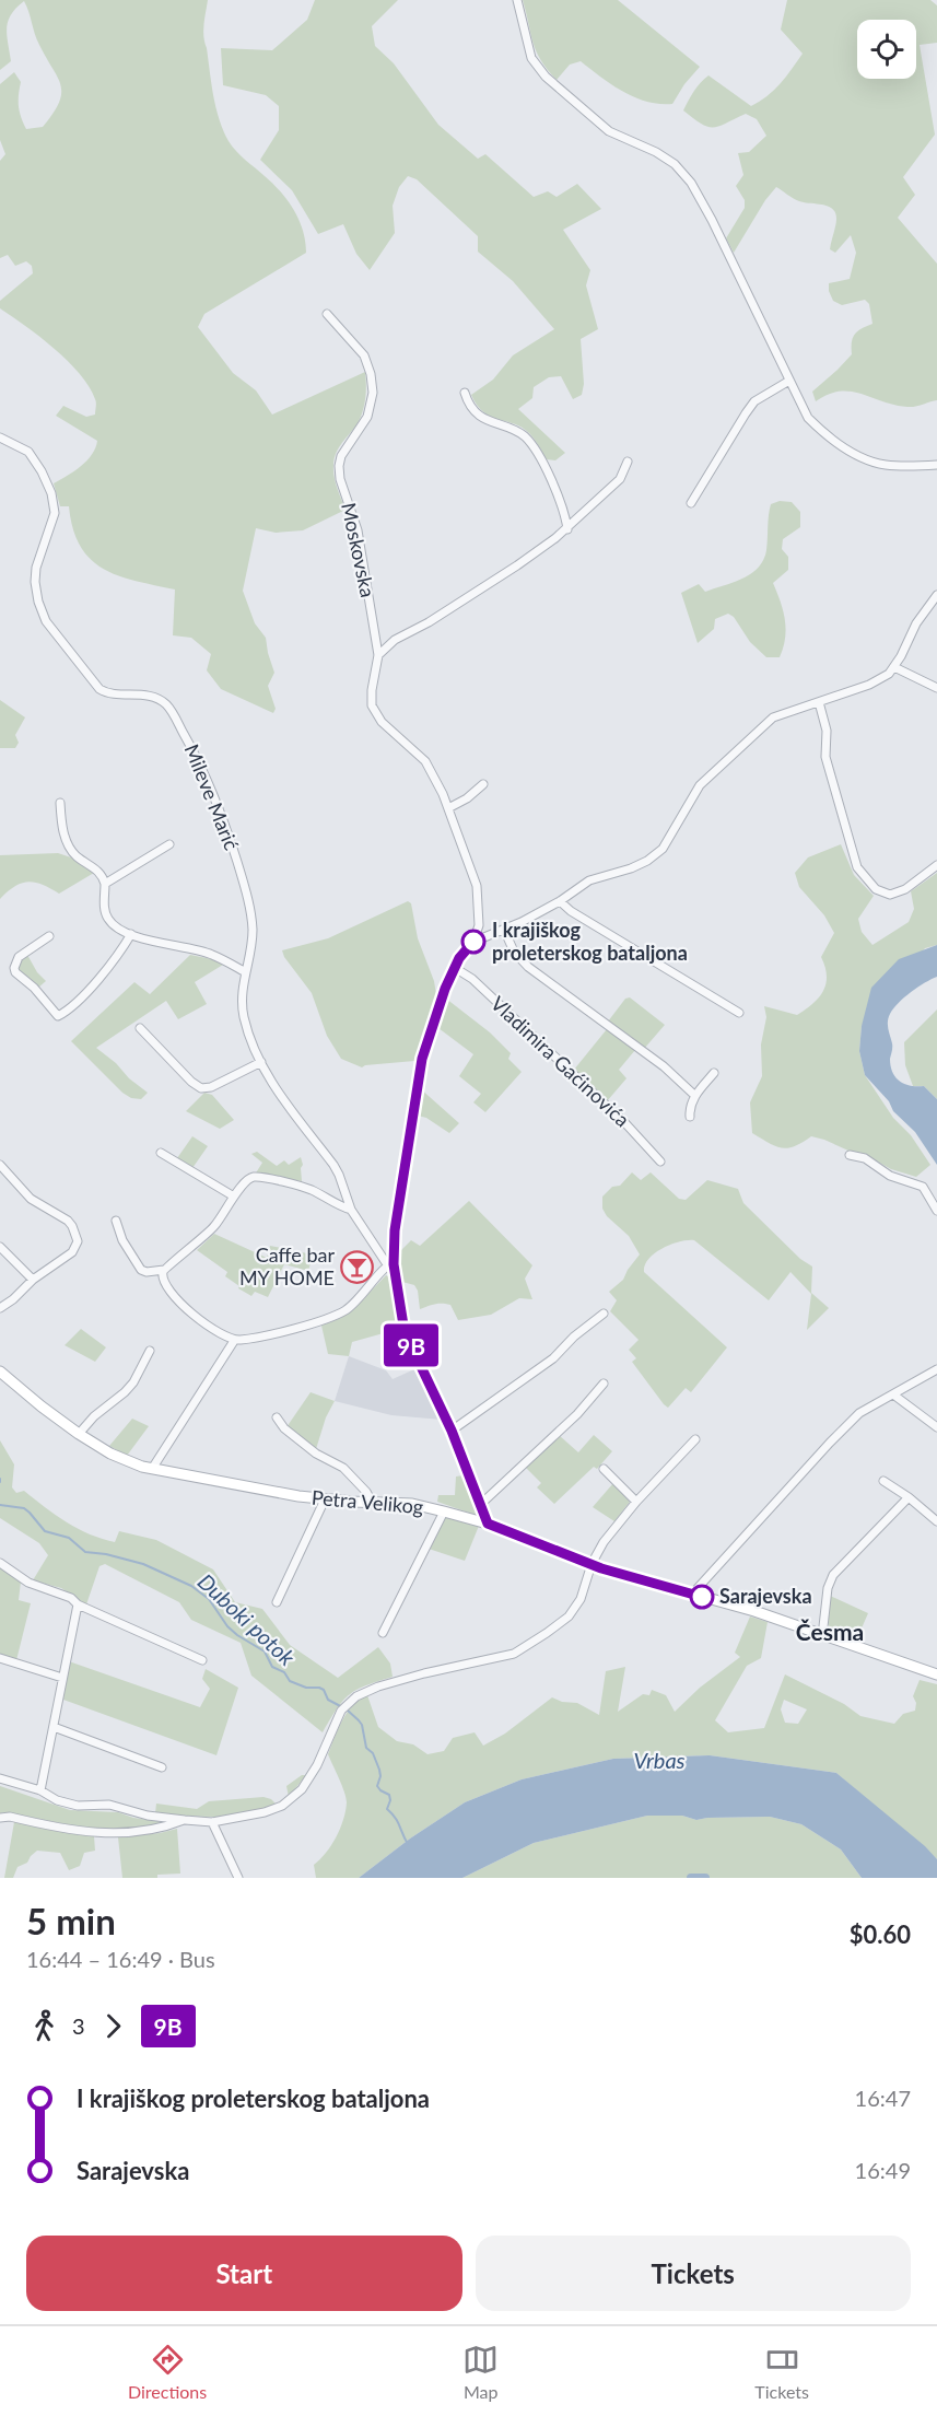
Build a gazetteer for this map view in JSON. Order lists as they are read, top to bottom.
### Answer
{
  "streets": {
    "street": [
      "Moskovska",
      "Mileve Marić",
      "Vladimira Gaćinovića",
      "Petra Velikog"
    ]
  },
  "districts": ["Česma"],
  "water": ["Duboki potok", "Vrbas"],
  "places": {
    "other": ["I krajiškog proleterskog bataljona", "Sarajevska"],
    "bar": ["Caffe bar MY HOME"]
  },
  "lines": ["bus line 9B"],
  "page": {
    "on_map": "9B",
    "heading": ["5 min", "16:44 – 16:49 · Bus", "$0.60"],
    "legs": ["3", "9B"],
    "list": [
      {
        "name": "I krajiškog proleterskog bataljona",
        "value": "16:47"
      },
      {
        "name": "Sarajevska",
        "value": "16:49"
      }
    ],
    "buttons": ["Start", "Tickets"],
    "tabs": ["Directions", "Map", "Tickets"]
  }
}
